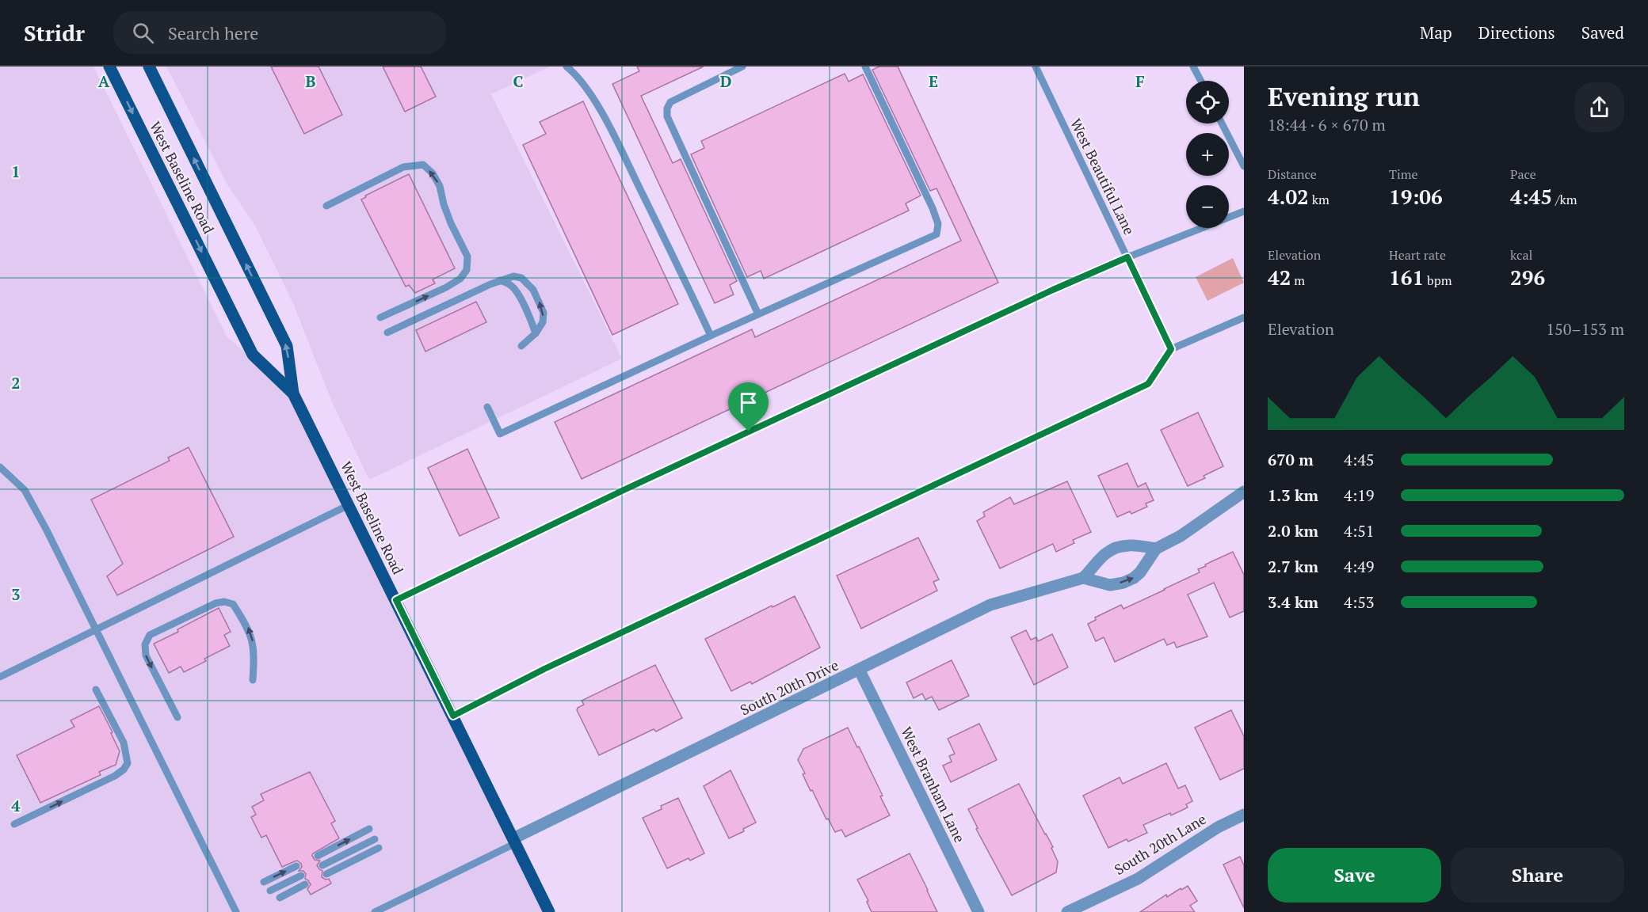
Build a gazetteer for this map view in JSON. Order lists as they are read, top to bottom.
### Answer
{
  "streets": {
    "main road": ["West Baseline Road"],
    "street": ["South 20th Drive", "West Branham Lane", "South 20th Lane"],
    "lane": ["West Beautiful Lane"]
  },
  "crossings": [
    ["West Baseline Road", "South 20th Drive"],
    ["South 20th Drive", "West Branham Lane"]
  ],
  "page": {
    "header": "Stridr",
    "search": "Search here",
    "nav": ["Map", "Directions", "Saved"],
    "heading": ["Evening run", "18:44 · 6 × 670 m"],
    "map_buttons": ["+", "−"],
    "stats": [
      ["Distance", "4.02 km"],
      ["Time", "19:06"],
      ["Pace", "4:45 /km"],
      ["Elevation", "42 m"],
      ["Heart rate", "161 bpm"],
      ["kcal", "296"]
    ],
    "chart": ["Elevation", "150–153 m"],
    "list": [
      {
        "name": "670 m",
        "note": "4:45"
      },
      {
        "name": "1.3 km",
        "note": "4:19"
      },
      {
        "name": "2.0 km",
        "note": "4:51"
      },
      {
        "name": "2.7 km",
        "note": "4:49"
      },
      {
        "name": "3.4 km",
        "note": "4:53"
      }
    ],
    "buttons": ["Save", "Share"]
  },
  "grid": {
    "columns": [
      "A",
      "B",
      "C",
      "D",
      "E",
      "F"
    ],
    "rows": [
      "1",
      "2",
      "3",
      "4"
    ]
  }
}
